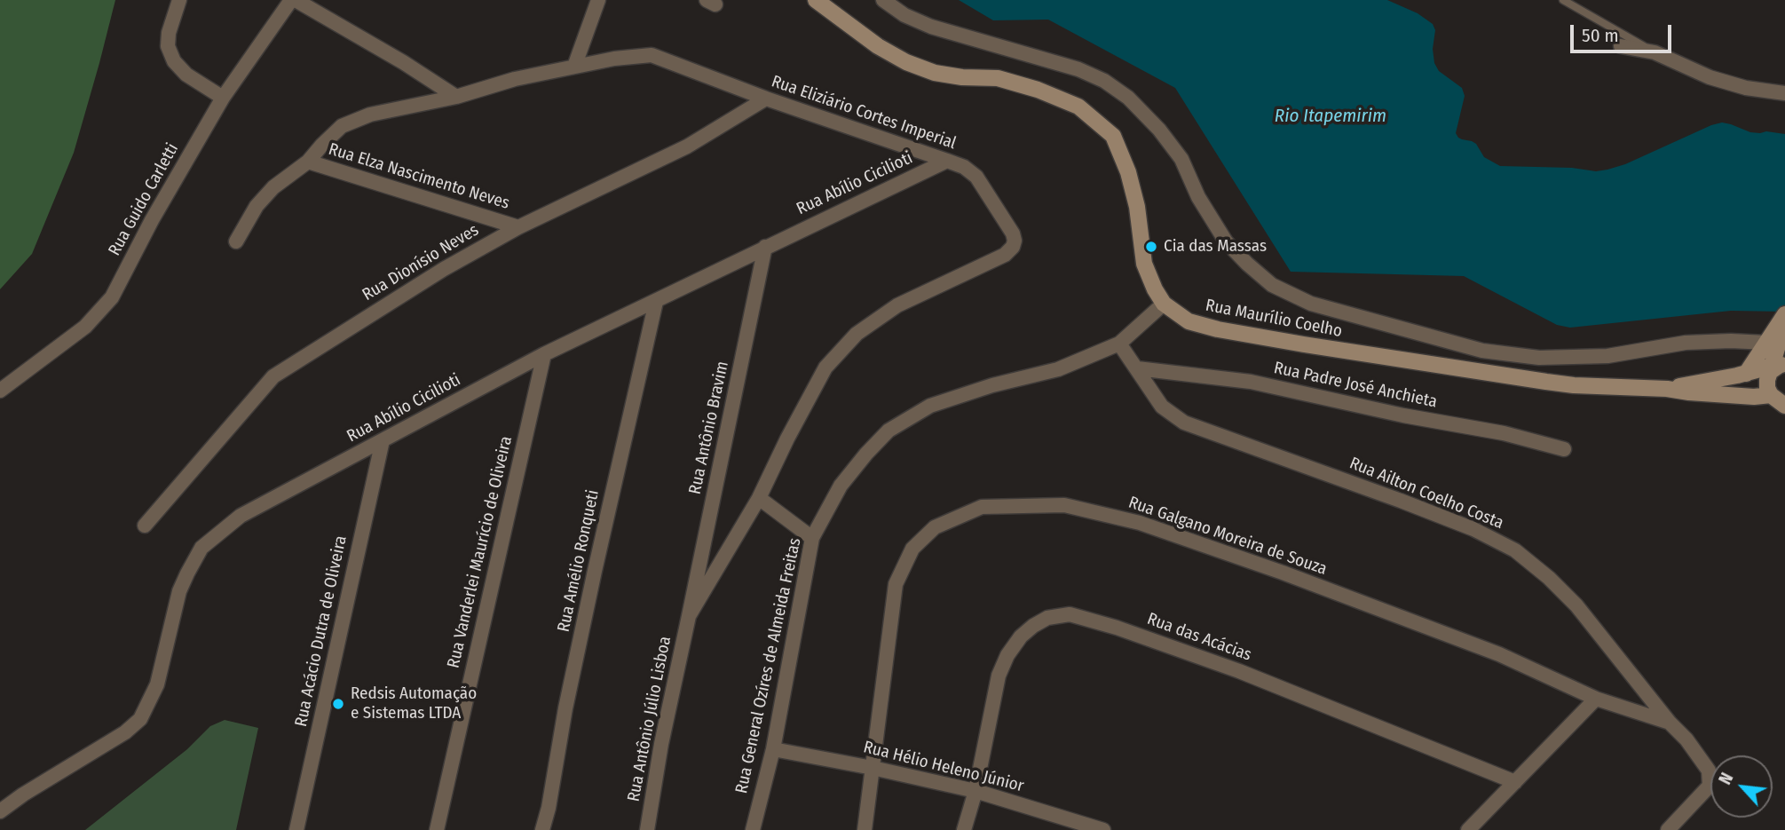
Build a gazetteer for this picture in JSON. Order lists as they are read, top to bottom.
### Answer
{
  "streets": {
    "main road": ["Rua Maurílio Coelho"],
    "street": [
      "Rua Eliziário Cortes Imperial",
      "Rua Elza Nascimento Neves",
      "Rua Abílio Cicilioti",
      "Rua Guido Carletti",
      "Rua Dionísio Neves",
      "Rua Padre José Anchieta",
      "Rua Antônio Bravim",
      "Rua Ailton Coelho Costa",
      "Rua Galgano Moreira de Souza",
      "Rua Vanderlei Maurício de Oliveira",
      "Rua Amélio Ronqueti",
      "Rua Acácio Dutra de Oliveira",
      "Rua das Acácias",
      "Rua General Ozíres de Almeida Freitas",
      "Rua Antônio Júlio Lisboa",
      "Rua Hélio Heleno Júnior"
    ]
  },
  "crossings": [
    ["Rua Eliziário Cortes Imperial", "Rua Elza Nascimento Neves"],
    ["Rua Eliziário Cortes Imperial", "Rua Abílio Cicilioti"],
    ["Rua Eliziário Cortes Imperial", "Rua Dionísio Neves"],
    ["Rua Eliziário Cortes Imperial", "Rua Antônio Bravim"],
    ["Rua Eliziário Cortes Imperial", "Rua Antônio Júlio Lisboa"],
    ["Rua Elza Nascimento Neves", "Rua Dionísio Neves"],
    ["Rua Abílio Cicilioti", "Rua Antônio Bravim"],
    ["Rua Abílio Cicilioti", "Rua Vanderlei Maurício de Oliveira"],
    ["Rua Abílio Cicilioti", "Rua Amélio Ronqueti"],
    ["Rua Abílio Cicilioti", "Rua Acácio Dutra de Oliveira"],
    ["Rua Maurílio Coelho", "Rua General Ozíres de Almeida Freitas"],
    ["Rua Padre José Anchieta", "Rua Ailton Coelho Costa"],
    ["Rua Antônio Bravim", "Rua Antônio Júlio Lisboa"],
    ["Rua Ailton Coelho Costa", "Rua Galgano Moreira de Souza"],
    ["Rua Ailton Coelho Costa", "Rua General Ozíres de Almeida Freitas"],
    ["Rua Galgano Moreira de Souza", "Rua Hélio Heleno Júnior"],
    ["Rua das Acácias", "Rua Hélio Heleno Júnior"],
    ["Rua General Ozíres de Almeida Freitas", "Rua Hélio Heleno Júnior"]
  ],
  "water": ["Rio Itapemirim"],
  "places": ["Cia das Massas", "Redsis Automação e Sistemas LTDA"],
  "scale_bar": "50 m",
  "north": "top left"
}
